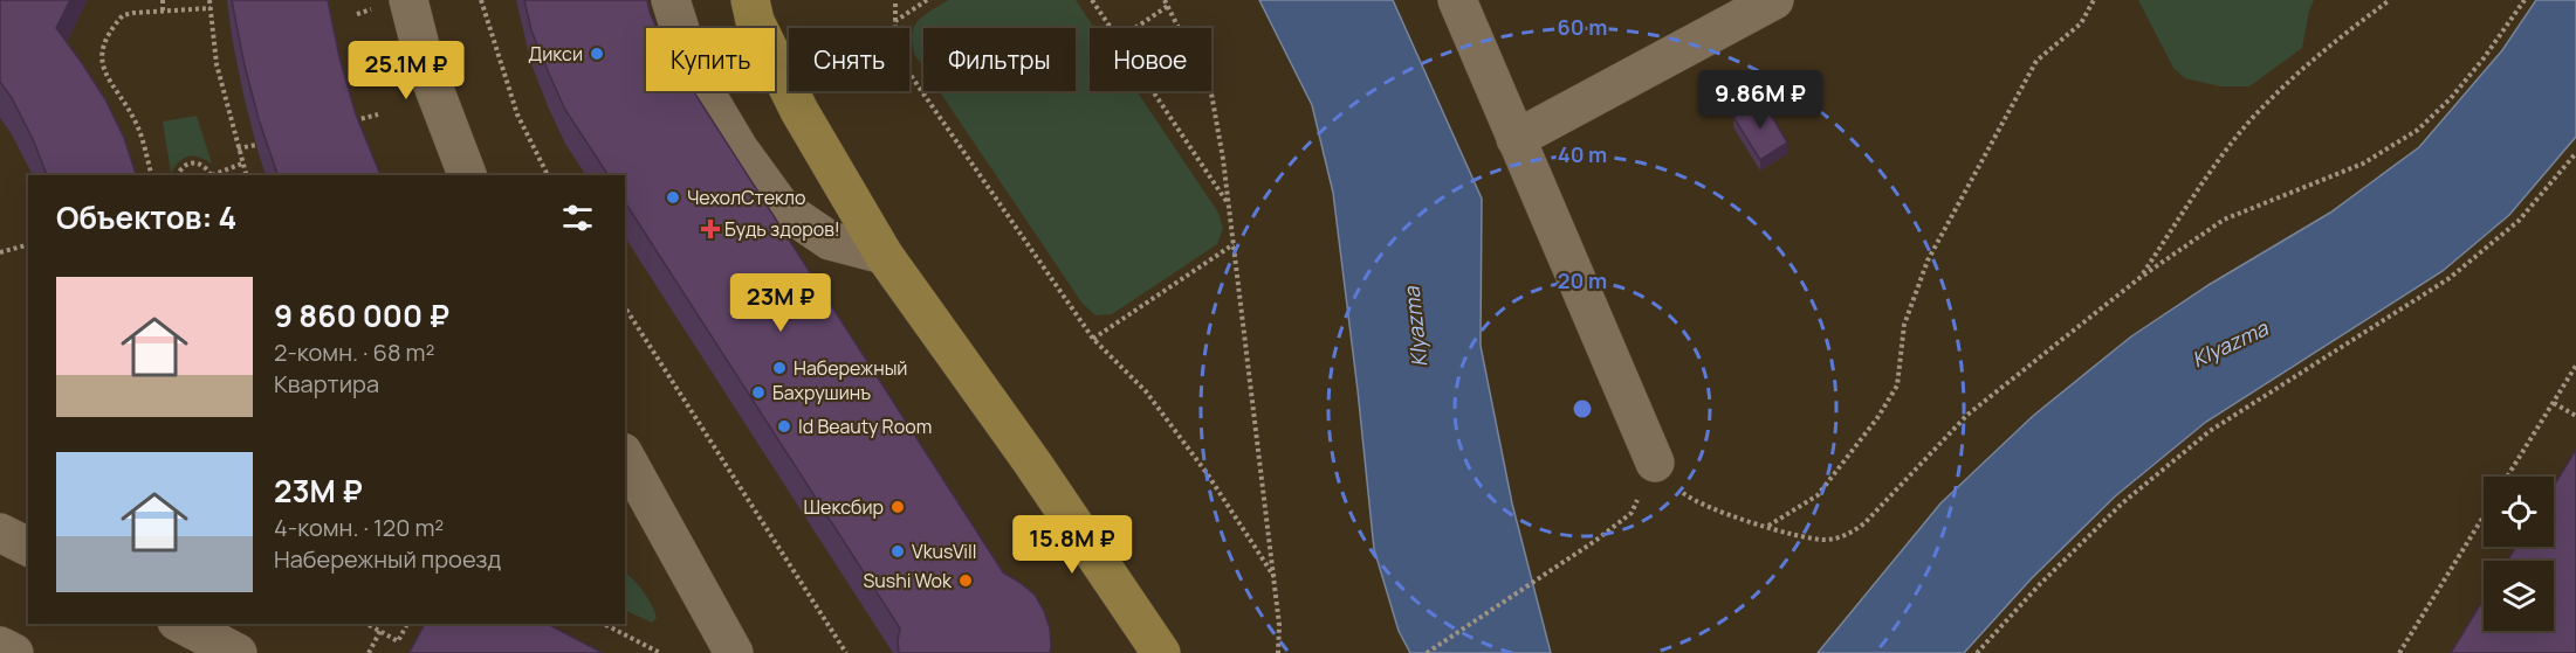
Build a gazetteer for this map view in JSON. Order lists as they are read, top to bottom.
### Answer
{
  "water": ["Klyazma"],
  "places": {
    "other": [
      "Дикси",
      "ЧехолСтекло",
      "Набережный",
      "Бахрушинъ",
      "Id Beauty Room",
      "Шексбир",
      "VkusVill",
      "Sushi Wok"
    ],
    "health": ["Будь здоров!"]
  },
  "page": {
    "chip": [
      "Купить",
      "Снять",
      "Фильтры",
      "Новое"
    ],
    "price": [
      "25.1M ₽",
      "9.86M ₽",
      "23M ₽",
      "15.8M ₽"
    ],
    "heading": "Объектов: 4",
    "list": [
      {
        "name": "9 860 000 ₽",
        "note": "2-комн. · 68 m² · Квартира"
      },
      {
        "name": "23M ₽",
        "note": "4-комн. · 120 m² · Набережный проезд"
      }
    ]
  },
  "rings": ["60 m", "40 m", "20 m"]
}
